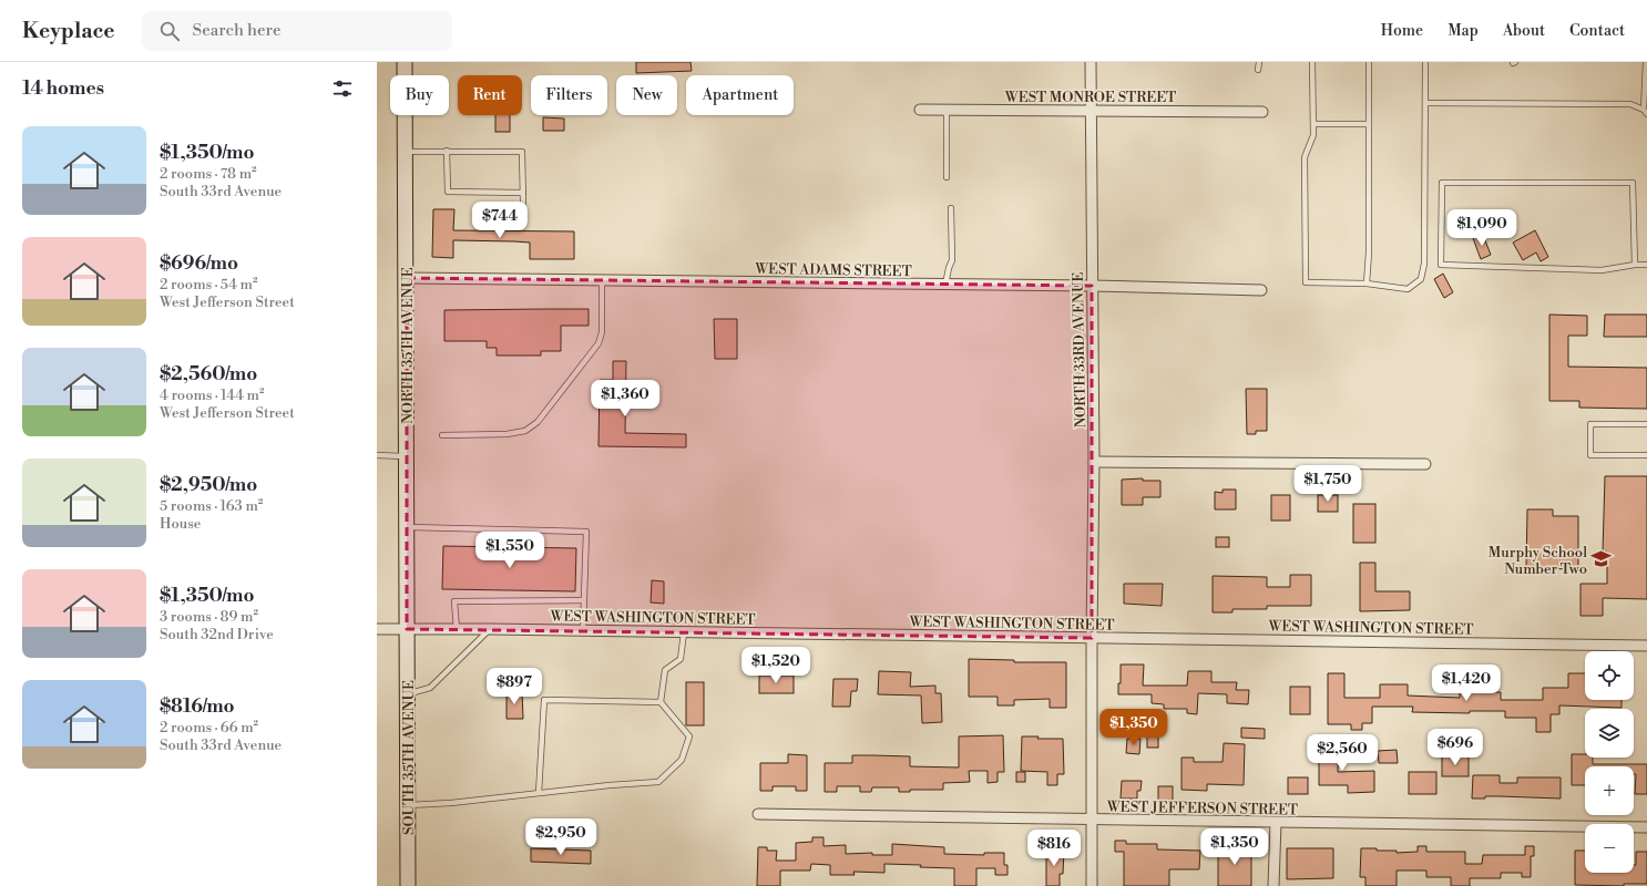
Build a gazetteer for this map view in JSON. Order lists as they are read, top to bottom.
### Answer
{
  "streets": {
    "main road": ["NORTH 35TH AVENUE", "SOUTH 35TH AVENUE"],
    "street": [
      "WEST MONROE STREET",
      "WEST ADAMS STREET",
      "NORTH 33RD AVENUE",
      "WEST WASHINGTON STREET",
      "WEST JEFFERSON STREET"
    ]
  },
  "crossings": [
    ["WEST MONROE STREET", "NORTH 33RD AVENUE"],
    ["WEST ADAMS STREET", "NORTH 35TH AVENUE"],
    ["WEST ADAMS STREET", "NORTH 33RD AVENUE"],
    ["NORTH 35TH AVENUE", "WEST WASHINGTON STREET"],
    ["NORTH 35TH AVENUE", "SOUTH 35TH AVENUE"],
    ["NORTH 33RD AVENUE", "WEST WASHINGTON STREET"],
    ["NORTH 33RD AVENUE", "WEST JEFFERSON STREET"],
    ["WEST WASHINGTON STREET", "SOUTH 35TH AVENUE"]
  ],
  "places": {
    "school or university": ["Murphy School Number Two"]
  },
  "page": {
    "header": "Keyplace",
    "search": "Search here",
    "nav": [
      "Home",
      "Map",
      "About",
      "Contact"
    ],
    "heading": "14 homes",
    "chip": [
      "Buy",
      "Rent",
      "Filters",
      "New",
      "Apartment"
    ],
    "list": [
      {
        "name": "$1,350/mo",
        "note": "2 rooms · 78 m² · South 33rd Avenue"
      },
      {
        "name": "$696/mo",
        "note": "2 rooms · 54 m² · West Jefferson Street"
      },
      {
        "name": "$2,560/mo",
        "note": "4 rooms · 144 m² · West Jefferson Street"
      },
      {
        "name": "$2,950/mo",
        "note": "5 rooms · 163 m² · House"
      },
      {
        "name": "$1,350/mo",
        "note": "3 rooms · 89 m² · South 32nd Drive"
      },
      {
        "name": "$816/mo",
        "note": "2 rooms · 66 m² · South 33rd Avenue"
      }
    ],
    "price": [
      "$744",
      "$1,090",
      "$1,360",
      "$1,750",
      "$1,550",
      "$1,520",
      "$1,420",
      "$897",
      "$1,350",
      "$696",
      "$2,560",
      "$2,950",
      "$1,350",
      "$816"
    ],
    "map_buttons": ["+", "−"]
  }
}
